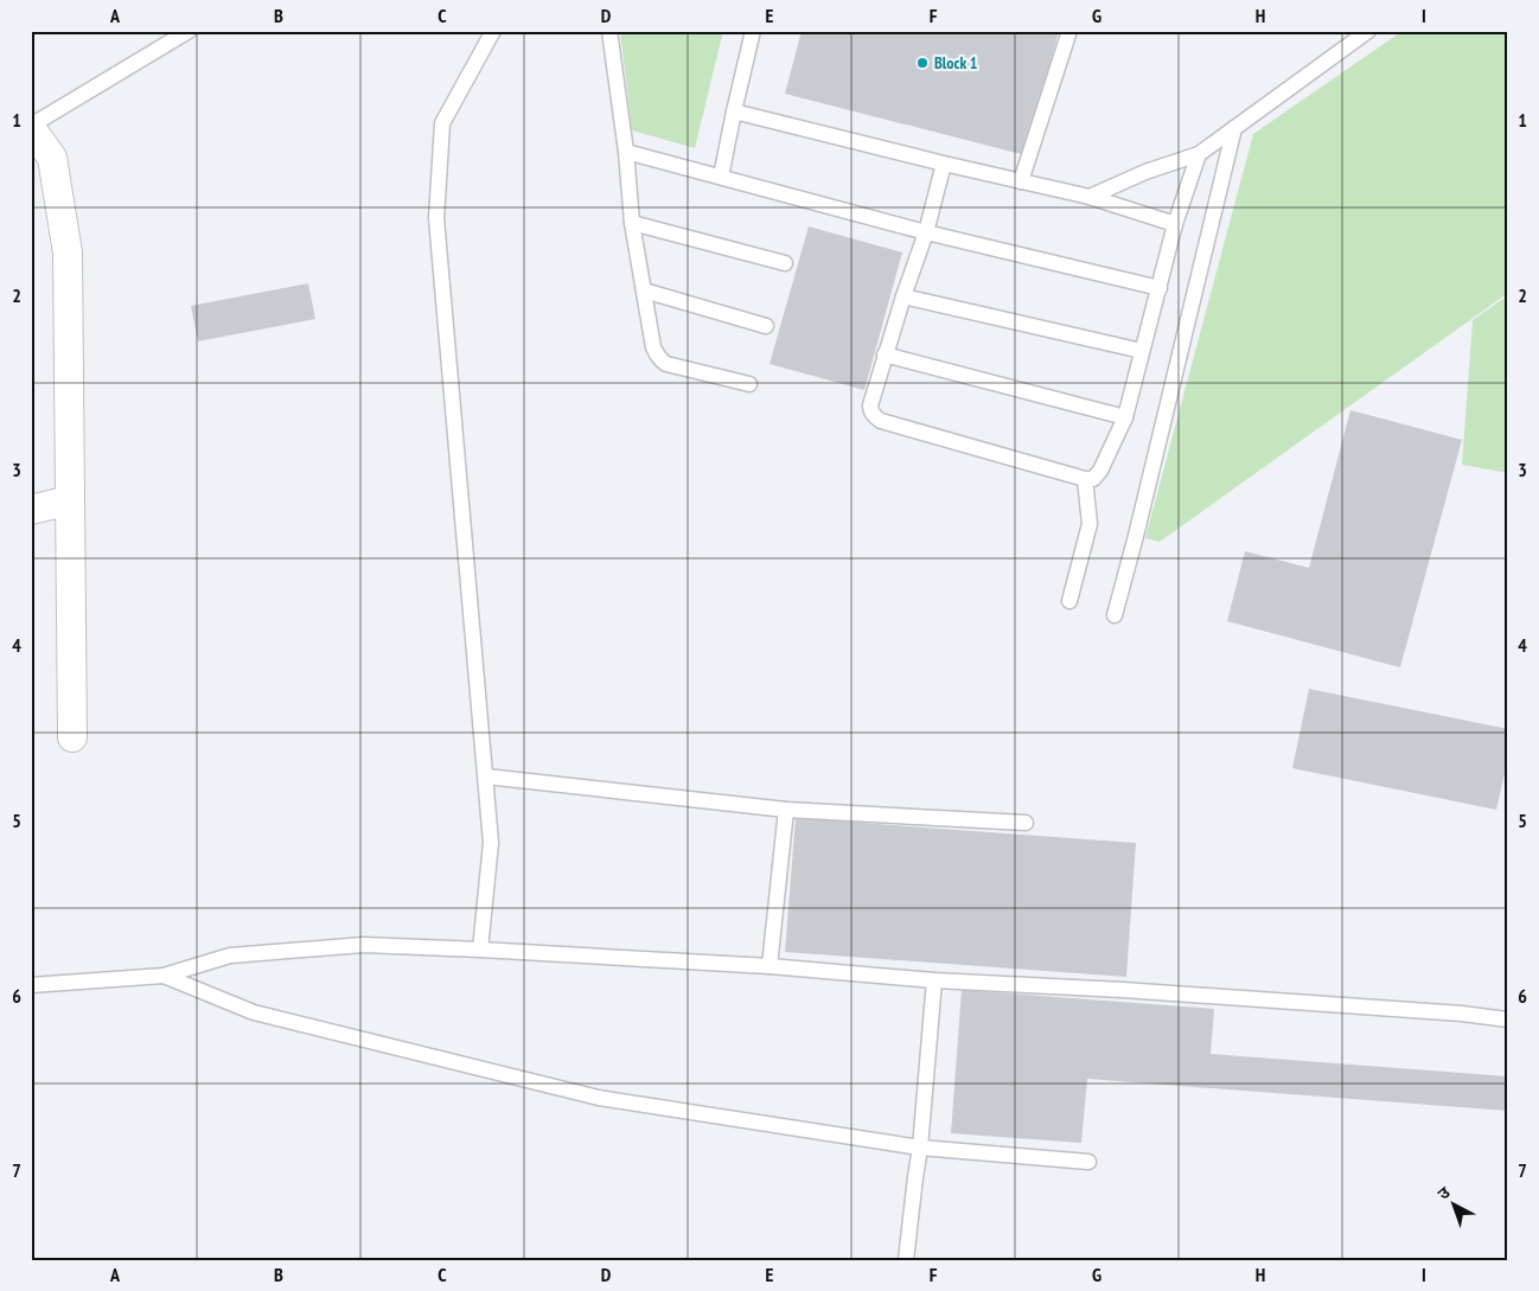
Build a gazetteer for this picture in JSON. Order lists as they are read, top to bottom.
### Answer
{
  "places": ["Block 1"],
  "north": "top left",
  "grid": {
    "columns": [
      "A",
      "B",
      "C",
      "D",
      "E",
      "F",
      "G",
      "H",
      "I"
    ],
    "rows": [
      "1",
      "2",
      "3",
      "4",
      "5",
      "6",
      "7"
    ]
  }
}
